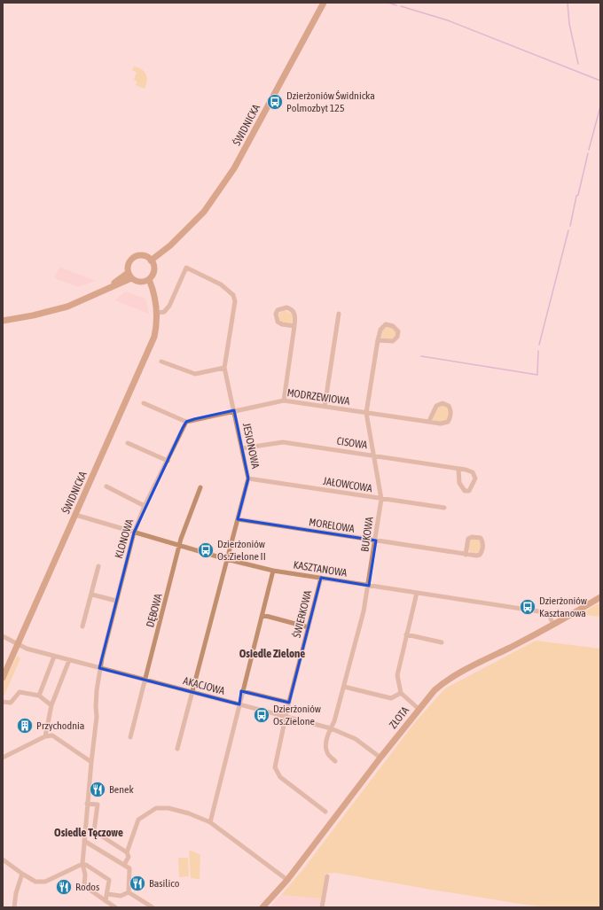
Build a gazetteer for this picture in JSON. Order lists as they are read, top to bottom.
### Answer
{
  "streets": {
    "street": [
      "ŚWIDNICKA",
      "MODRZEWIOWA",
      "CISOWA",
      "JESIONOWA",
      "JAŁOWCOWA",
      "MORELOWA",
      "BUKOWA",
      "KLONOWA",
      "KASZTANOWA",
      "DĘBOWA",
      "ŚWIERKOWA",
      "AKACJOWA",
      "ZŁOTA"
    ]
  },
  "crossings": [
    ["ŚWIDNICKA", "JESIONOWA"],
    ["ŚWIDNICKA", "KASZTANOWA"],
    ["ŚWIDNICKA", "AKACJOWA"],
    ["MODRZEWIOWA", "JESIONOWA"],
    ["MODRZEWIOWA", "BUKOWA"],
    ["MODRZEWIOWA", "KLONOWA"],
    ["CISOWA", "JESIONOWA"],
    ["CISOWA", "BUKOWA"],
    ["JESIONOWA", "JAŁOWCOWA"],
    ["JESIONOWA", "MORELOWA"],
    ["JESIONOWA", "KASZTANOWA"],
    ["JESIONOWA", "AKACJOWA"],
    ["JAŁOWCOWA", "BUKOWA"],
    ["MORELOWA", "BUKOWA"],
    ["BUKOWA", "KASZTANOWA"],
    ["BUKOWA", "AKACJOWA"],
    ["KLONOWA", "KASZTANOWA"],
    ["KLONOWA", "AKACJOWA"],
    ["KASZTANOWA", "DĘBOWA"],
    ["KASZTANOWA", "ŚWIERKOWA"],
    ["KASZTANOWA", "ZŁOTA"],
    ["DĘBOWA", "AKACJOWA"],
    ["ŚWIERKOWA", "AKACJOWA"],
    ["AKACJOWA", "ZŁOTA"]
  ],
  "districts": ["Osiedle Zielone", "Osiedle Tęczowe"],
  "places": {
    "bus stop": [
      "Dzierżoniów Świdnicka Polmozbyt 125",
      "Dzierżoniów Os.Zielone II",
      "Dzierżoniów Kasztanowa",
      "Dzierżoniów Os.Zielone"
    ],
    "building": ["Przychodnia"],
    "restaurant": ["Benek", "Basilico", "Rodos"]
  }
}
